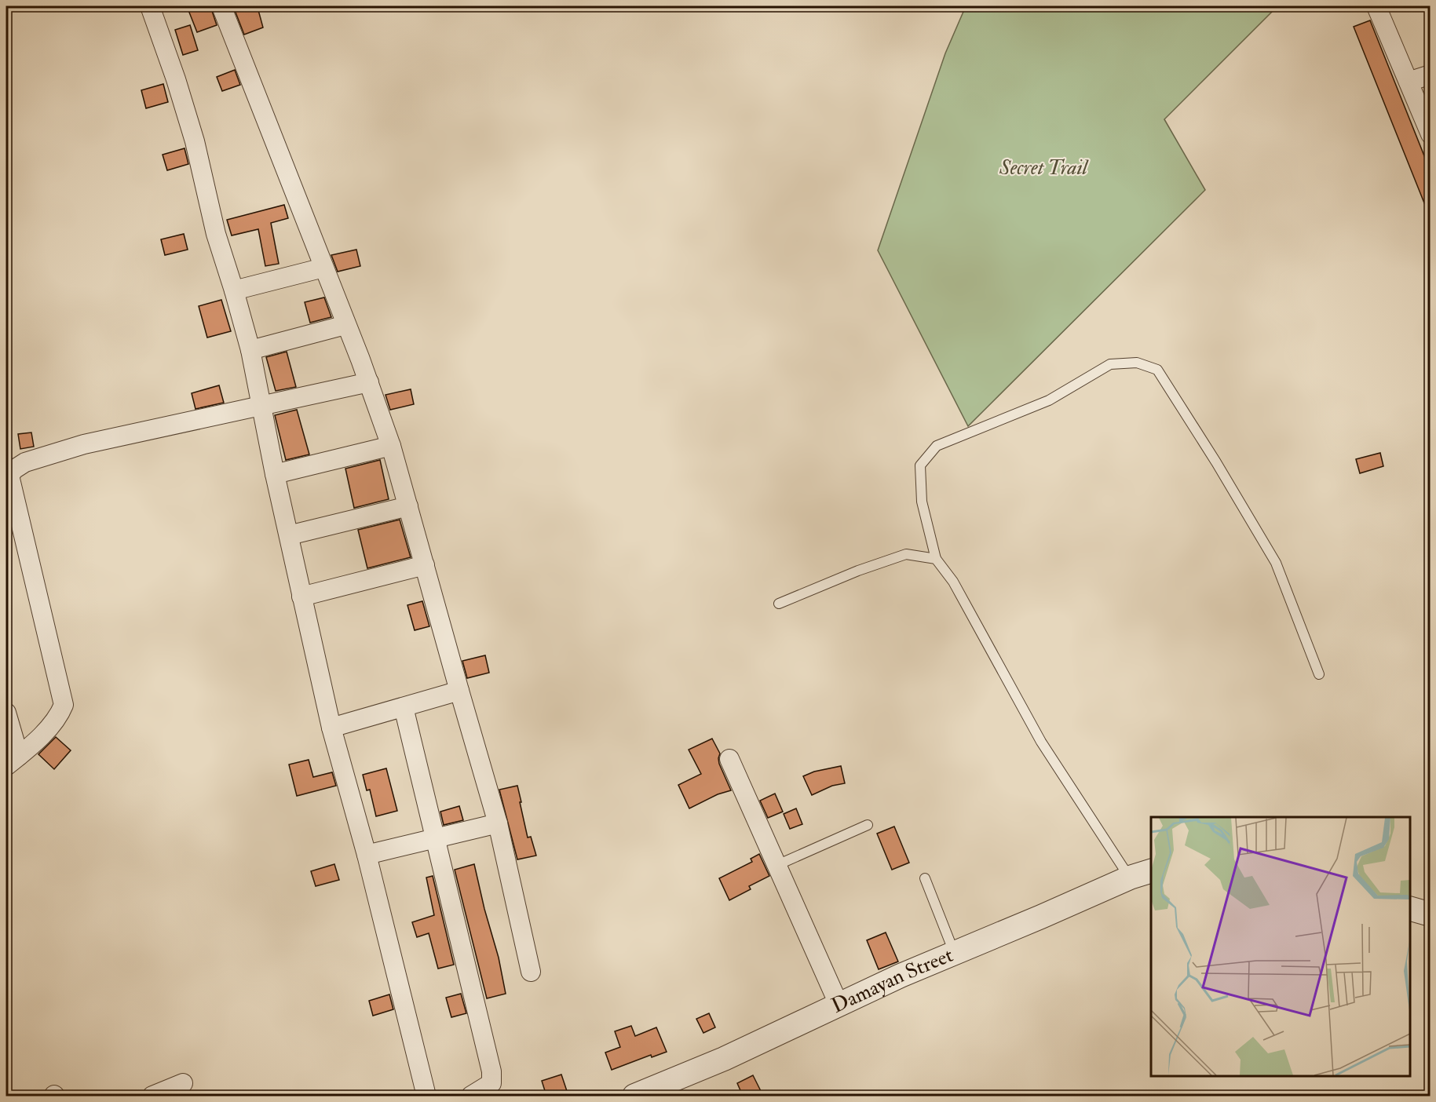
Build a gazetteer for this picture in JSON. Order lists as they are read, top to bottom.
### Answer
{
  "streets": {
    "street": ["Damayan Street"]
  },
  "parks": ["Secret Trail"]
}
